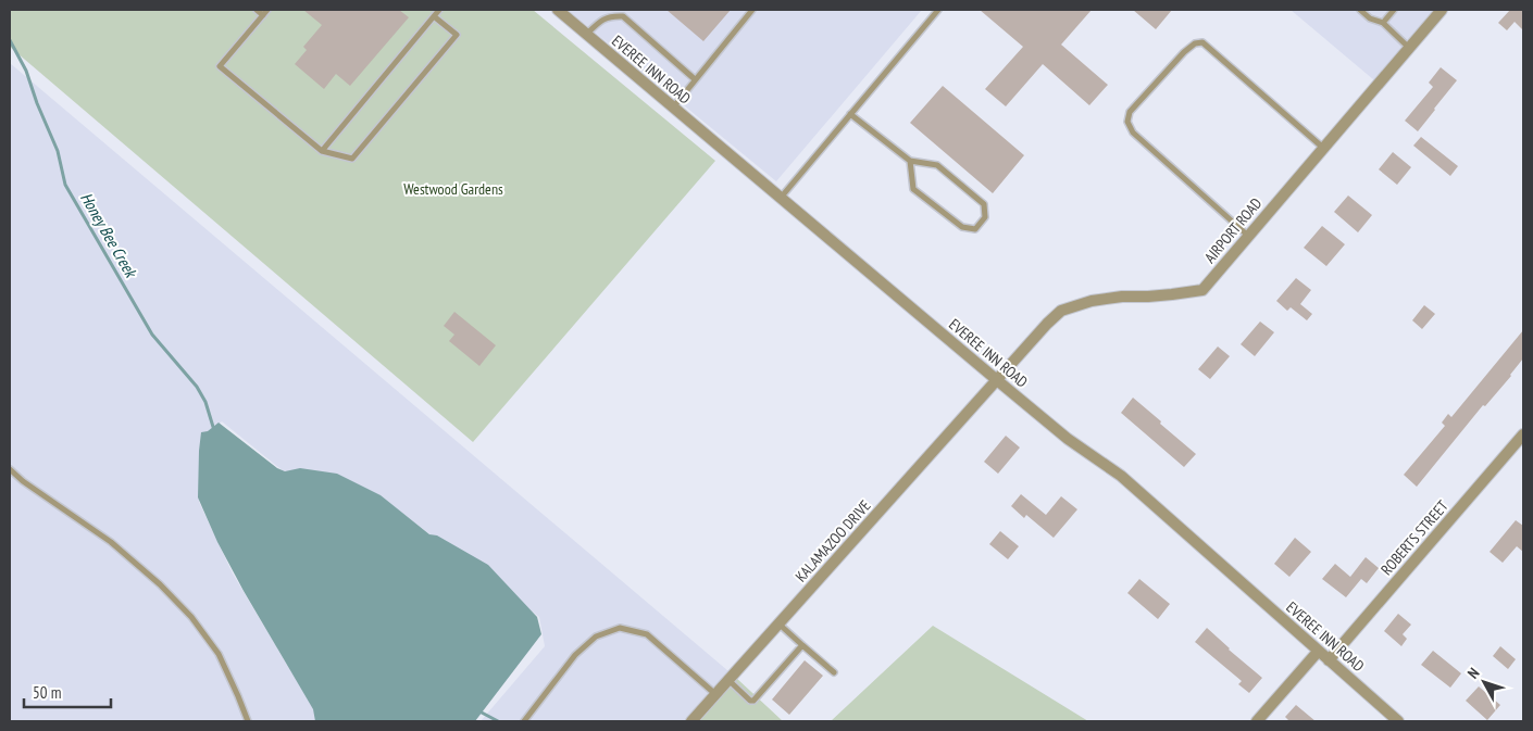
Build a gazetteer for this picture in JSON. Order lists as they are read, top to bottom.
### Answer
{
  "streets": {
    "street": [
      "EVEREE INN ROAD",
      "AIRPORT ROAD",
      "ROBERTS STREET",
      "KALAMAZOO DRIVE"
    ]
  },
  "crossings": [
    ["EVEREE INN ROAD", "AIRPORT ROAD"],
    ["EVEREE INN ROAD", "ROBERTS STREET"],
    ["EVEREE INN ROAD", "KALAMAZOO DRIVE"],
    ["AIRPORT ROAD", "KALAMAZOO DRIVE"]
  ],
  "water": ["Honey Bee Creek"],
  "parks": ["Westwood Gardens"],
  "scale_bar": "50 m",
  "north": "top left"
}
